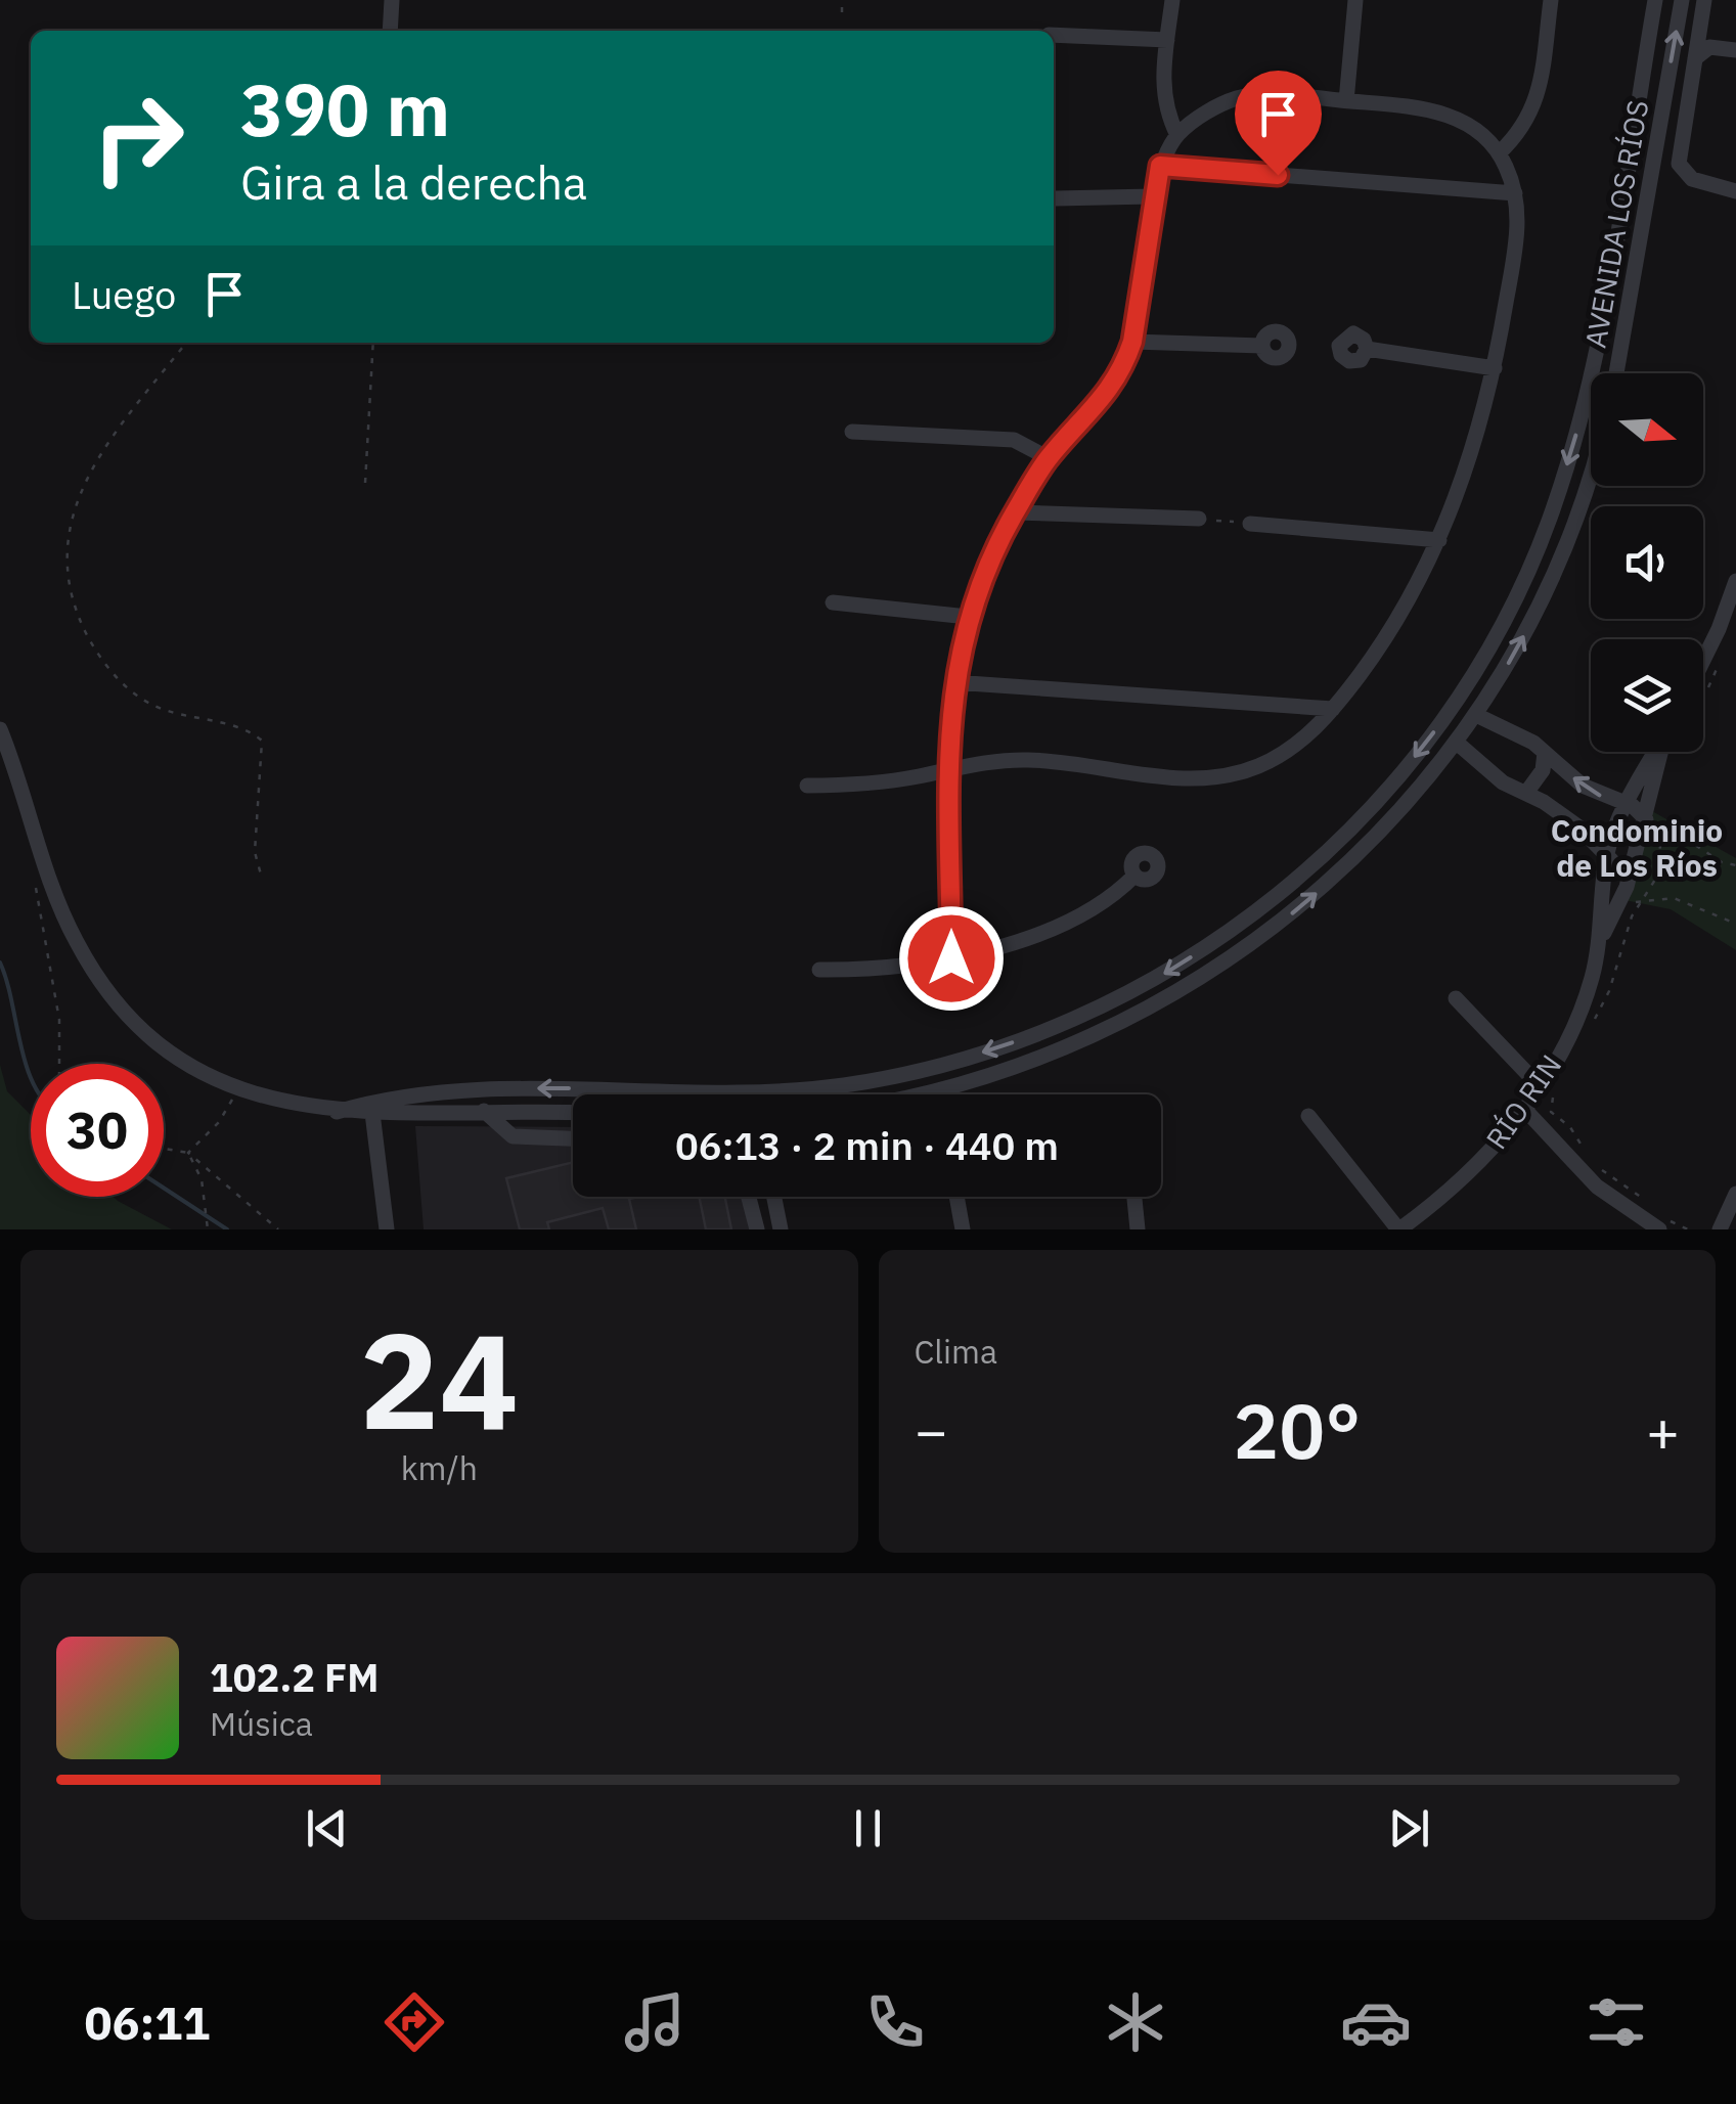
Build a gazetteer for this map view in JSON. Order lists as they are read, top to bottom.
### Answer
{
  "streets": {
    "street": ["AVENIDA LOS RÍOS", "RÍO RIN"]
  },
  "districts": ["Condominio de Los Ríos"],
  "north": "right",
  "page": {
    "turn": ["390 m", "Gira a la derecha"],
    "then": "Luego",
    "limit": "30",
    "trip": "06:13 · 2 min · 440 m",
    "tile": [
      ["24", "km/h"],
      "Clima"
    ],
    "heat": ["−", "20°", "+"],
    "song": ["102.2 FM", "Música"],
    "tabs": "06:11"
  }
}
